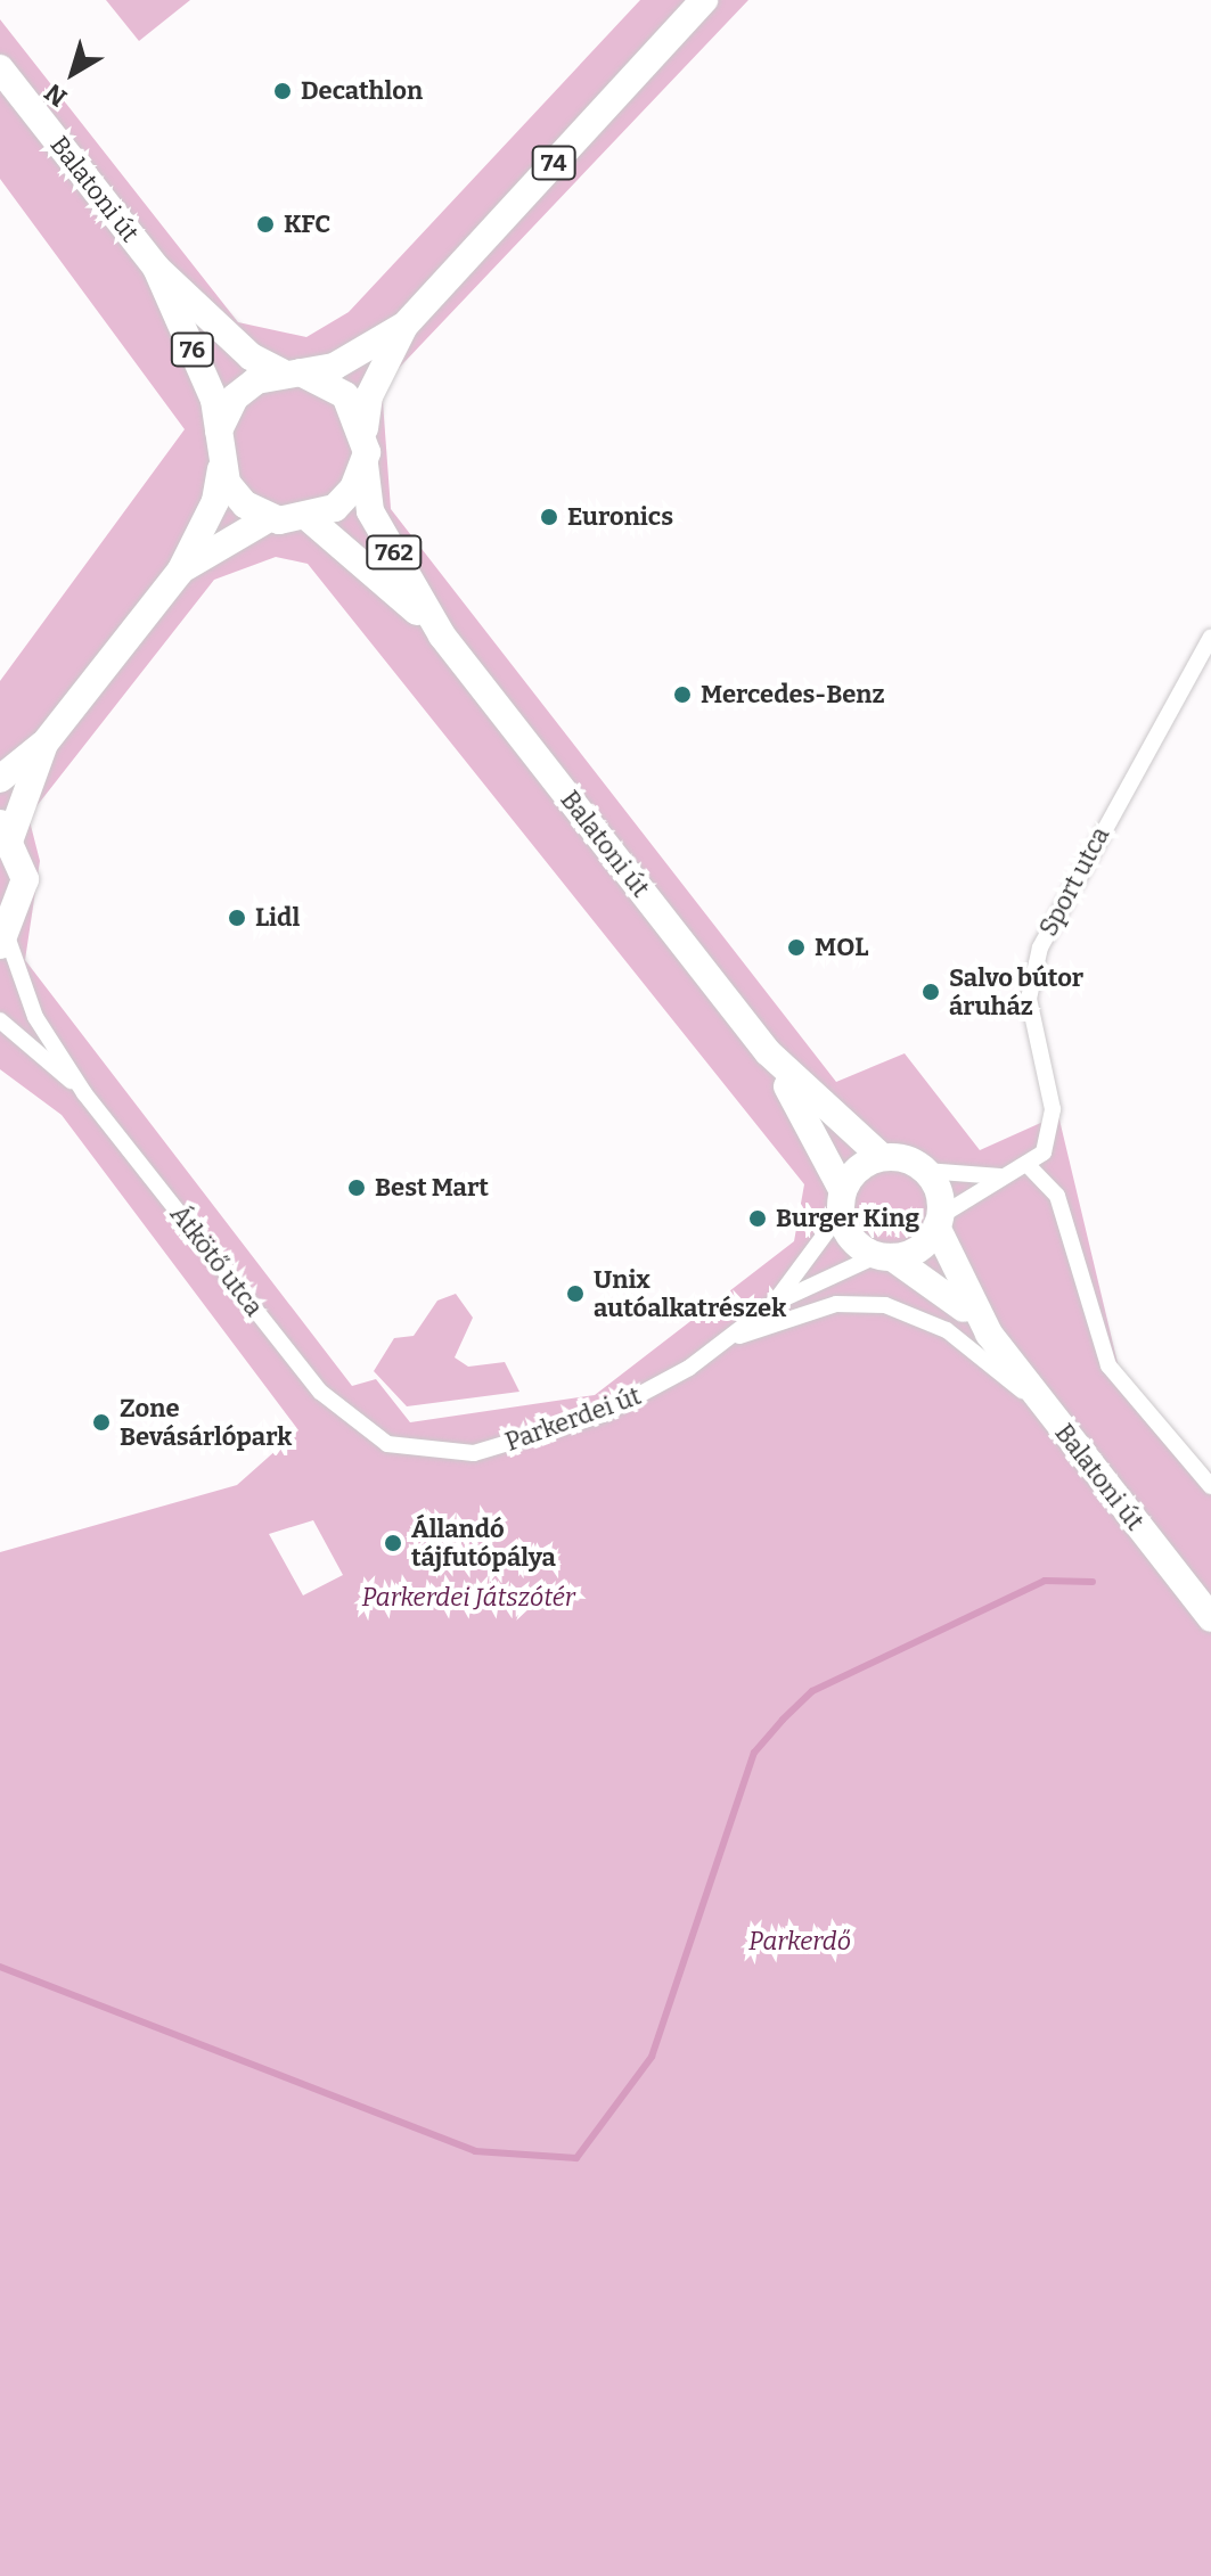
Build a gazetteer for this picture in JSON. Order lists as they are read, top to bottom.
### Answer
{
  "streets": {
    "main road": [
      "74",
      "Balatoni út",
      "76",
      "762"
    ],
    "street": ["Sport utca", "Átkötő utca", "Parkerdei út"]
  },
  "crossings": [
    ["74", "Balatoni út"],
    ["74", "76"],
    ["Balatoni út", "76"],
    ["Balatoni út", "Parkerdei út"],
    ["Átkötő utca", "Parkerdei út"]
  ],
  "parks": ["Parkerdei Játszótér", "Parkerdő"],
  "places": [
    "Decathlon",
    "KFC",
    "Euronics",
    "Mercedes-Benz",
    "Lidl",
    "MOL",
    "Salvo bútor áruház",
    "Best Mart",
    "Burger King",
    "Unix autóalkatrészek",
    "Zone Bevásárlópark",
    "Állandó tájfutópálya"
  ],
  "north": "bottom left"
}
